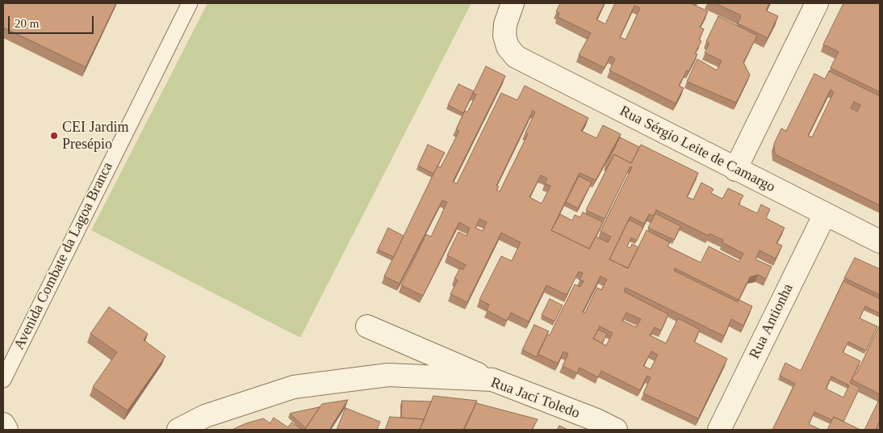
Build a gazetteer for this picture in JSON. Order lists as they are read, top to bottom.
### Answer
{
  "streets": {
    "street": ["Rua Sérgio Leite de Camargo", "Rua Antionha", "Rua Jací Toledo"],
    "lane": ["Avenida Combate da Lagoa Branca"]
  },
  "crossings": [
    ["Rua Sérgio Leite de Camargo", "Rua Antionha"]
  ],
  "places": ["CEI Jardim Presépio"],
  "scale_bar": "20 m"
}
